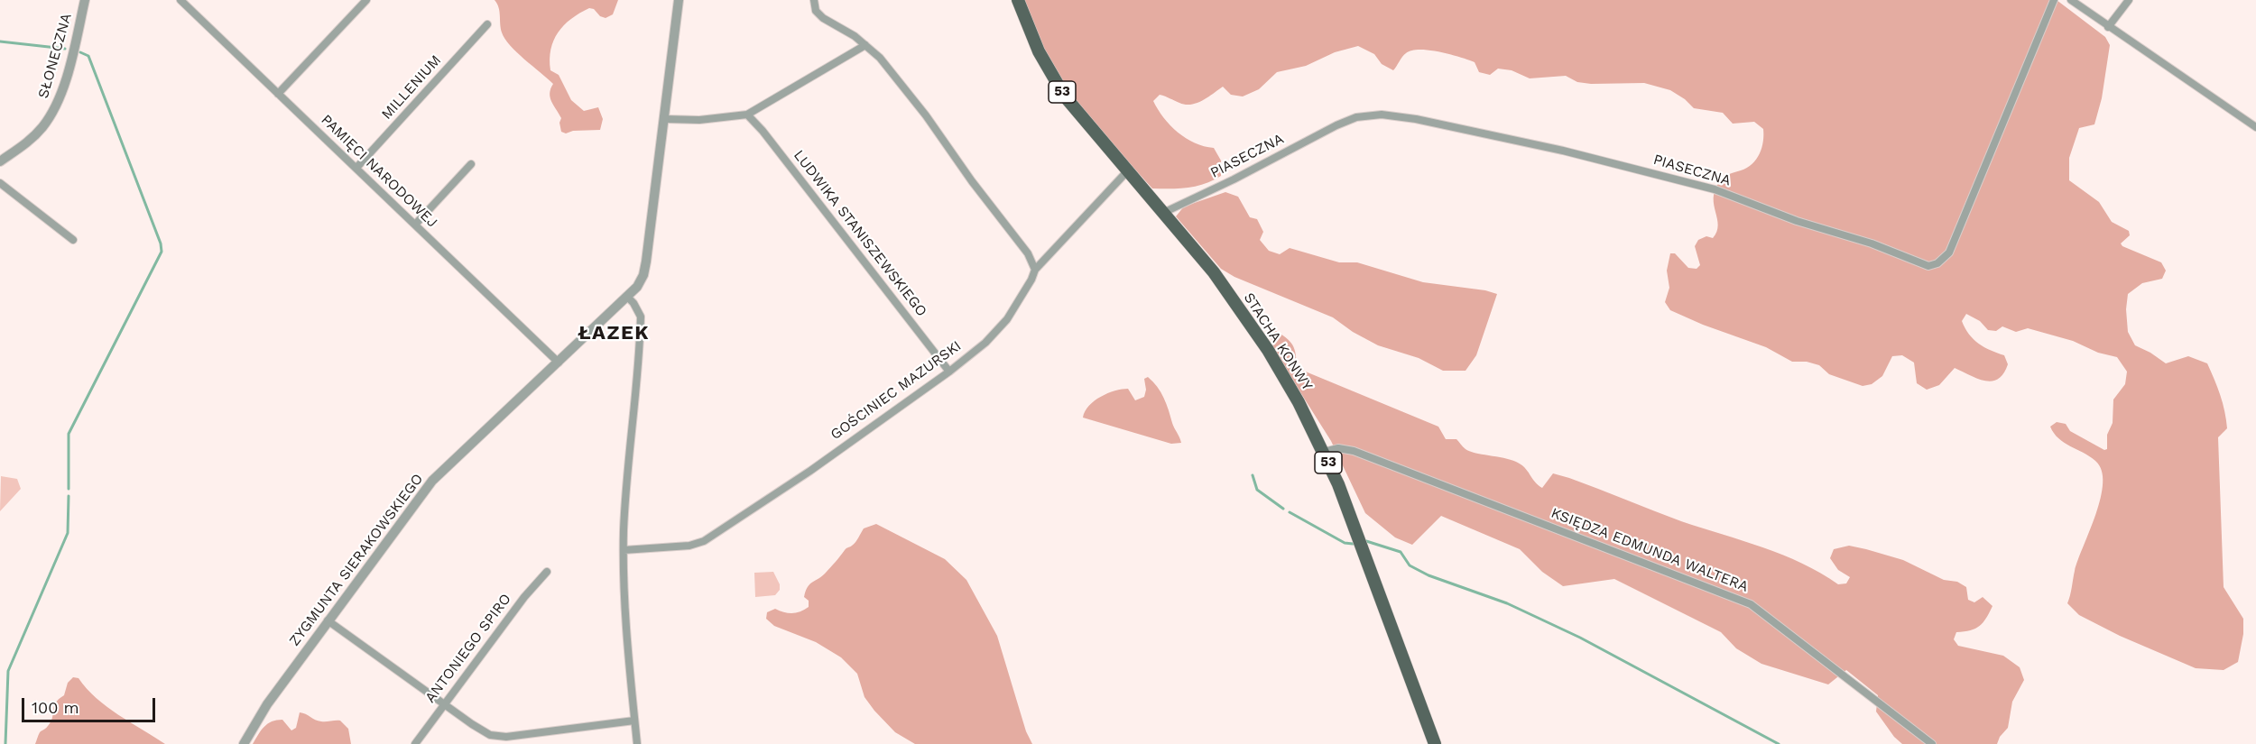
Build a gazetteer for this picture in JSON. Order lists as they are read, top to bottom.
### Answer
{
  "streets": {
    "main road": ["53", "STACHA KONWY"],
    "street": [
      "SŁONECZNA",
      "MILLENIUM",
      "PIASECZNA",
      "PAMIĘCI NARODOWEJ",
      "LUDWIKA STANISZEWSKIEGO",
      "GOŚCINIEC MAZURSKI",
      "KSIĘDZA EDMUNDA WALTERA",
      "ZYGMUNTA SIERAKOWSKIEGO",
      "ANTONIEGO SPIRO"
    ]
  },
  "crossings": [
    ["MILLENIUM", "PAMIĘCI NARODOWEJ"],
    ["PIASECZNA", "STACHA KONWY"],
    ["PAMIĘCI NARODOWEJ", "ZYGMUNTA SIERAKOWSKIEGO"],
    ["LUDWIKA STANISZEWSKIEGO", "GOŚCINIEC MAZURSKI"],
    ["STACHA KONWY", "GOŚCINIEC MAZURSKI"],
    ["STACHA KONWY", "KSIĘDZA EDMUNDA WALTERA"]
  ],
  "districts": ["ŁAZEK"],
  "scale_bar": "100 m"
}
